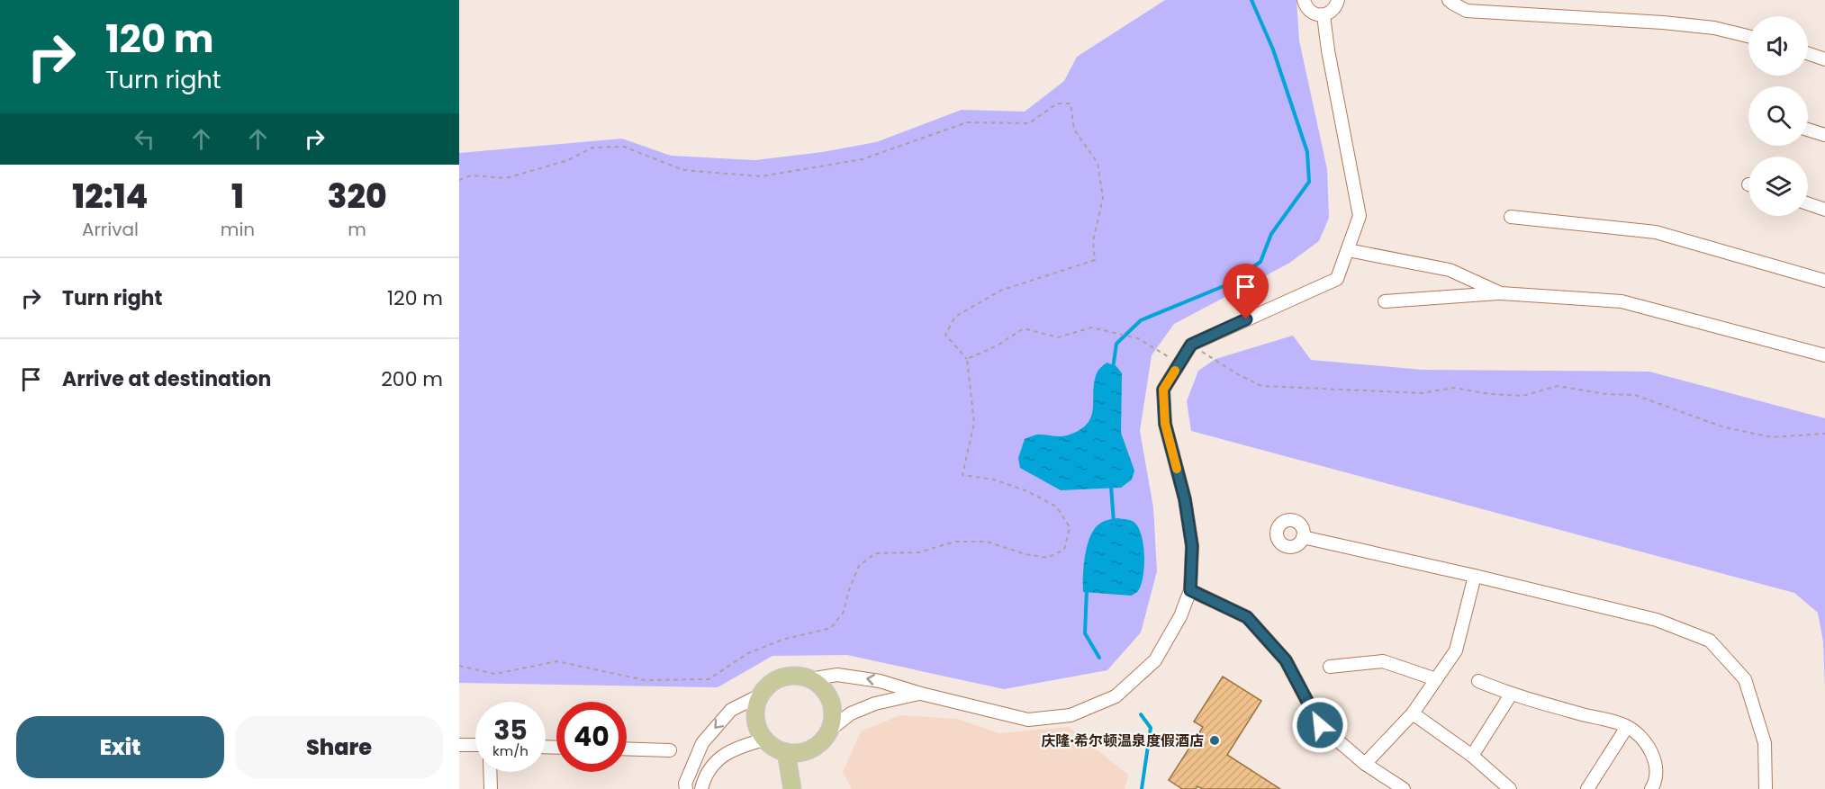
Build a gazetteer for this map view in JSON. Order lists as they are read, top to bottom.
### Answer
{
  "places": ["庆隆·希尔顿温泉度假酒店"],
  "page": {
    "turn": ["120 m", "Turn right"],
    "eta": [
      "12:14",
      "Arrival",
      "1",
      "min",
      "320",
      "m"
    ],
    "list": [
      {
        "name": "Turn right",
        "value": "120 m"
      },
      {
        "name": "Arrive at destination",
        "value": "200 m"
      }
    ],
    "speed": "35 km/h",
    "limit": "40",
    "buttons": ["Exit", "Share"]
  }
}
